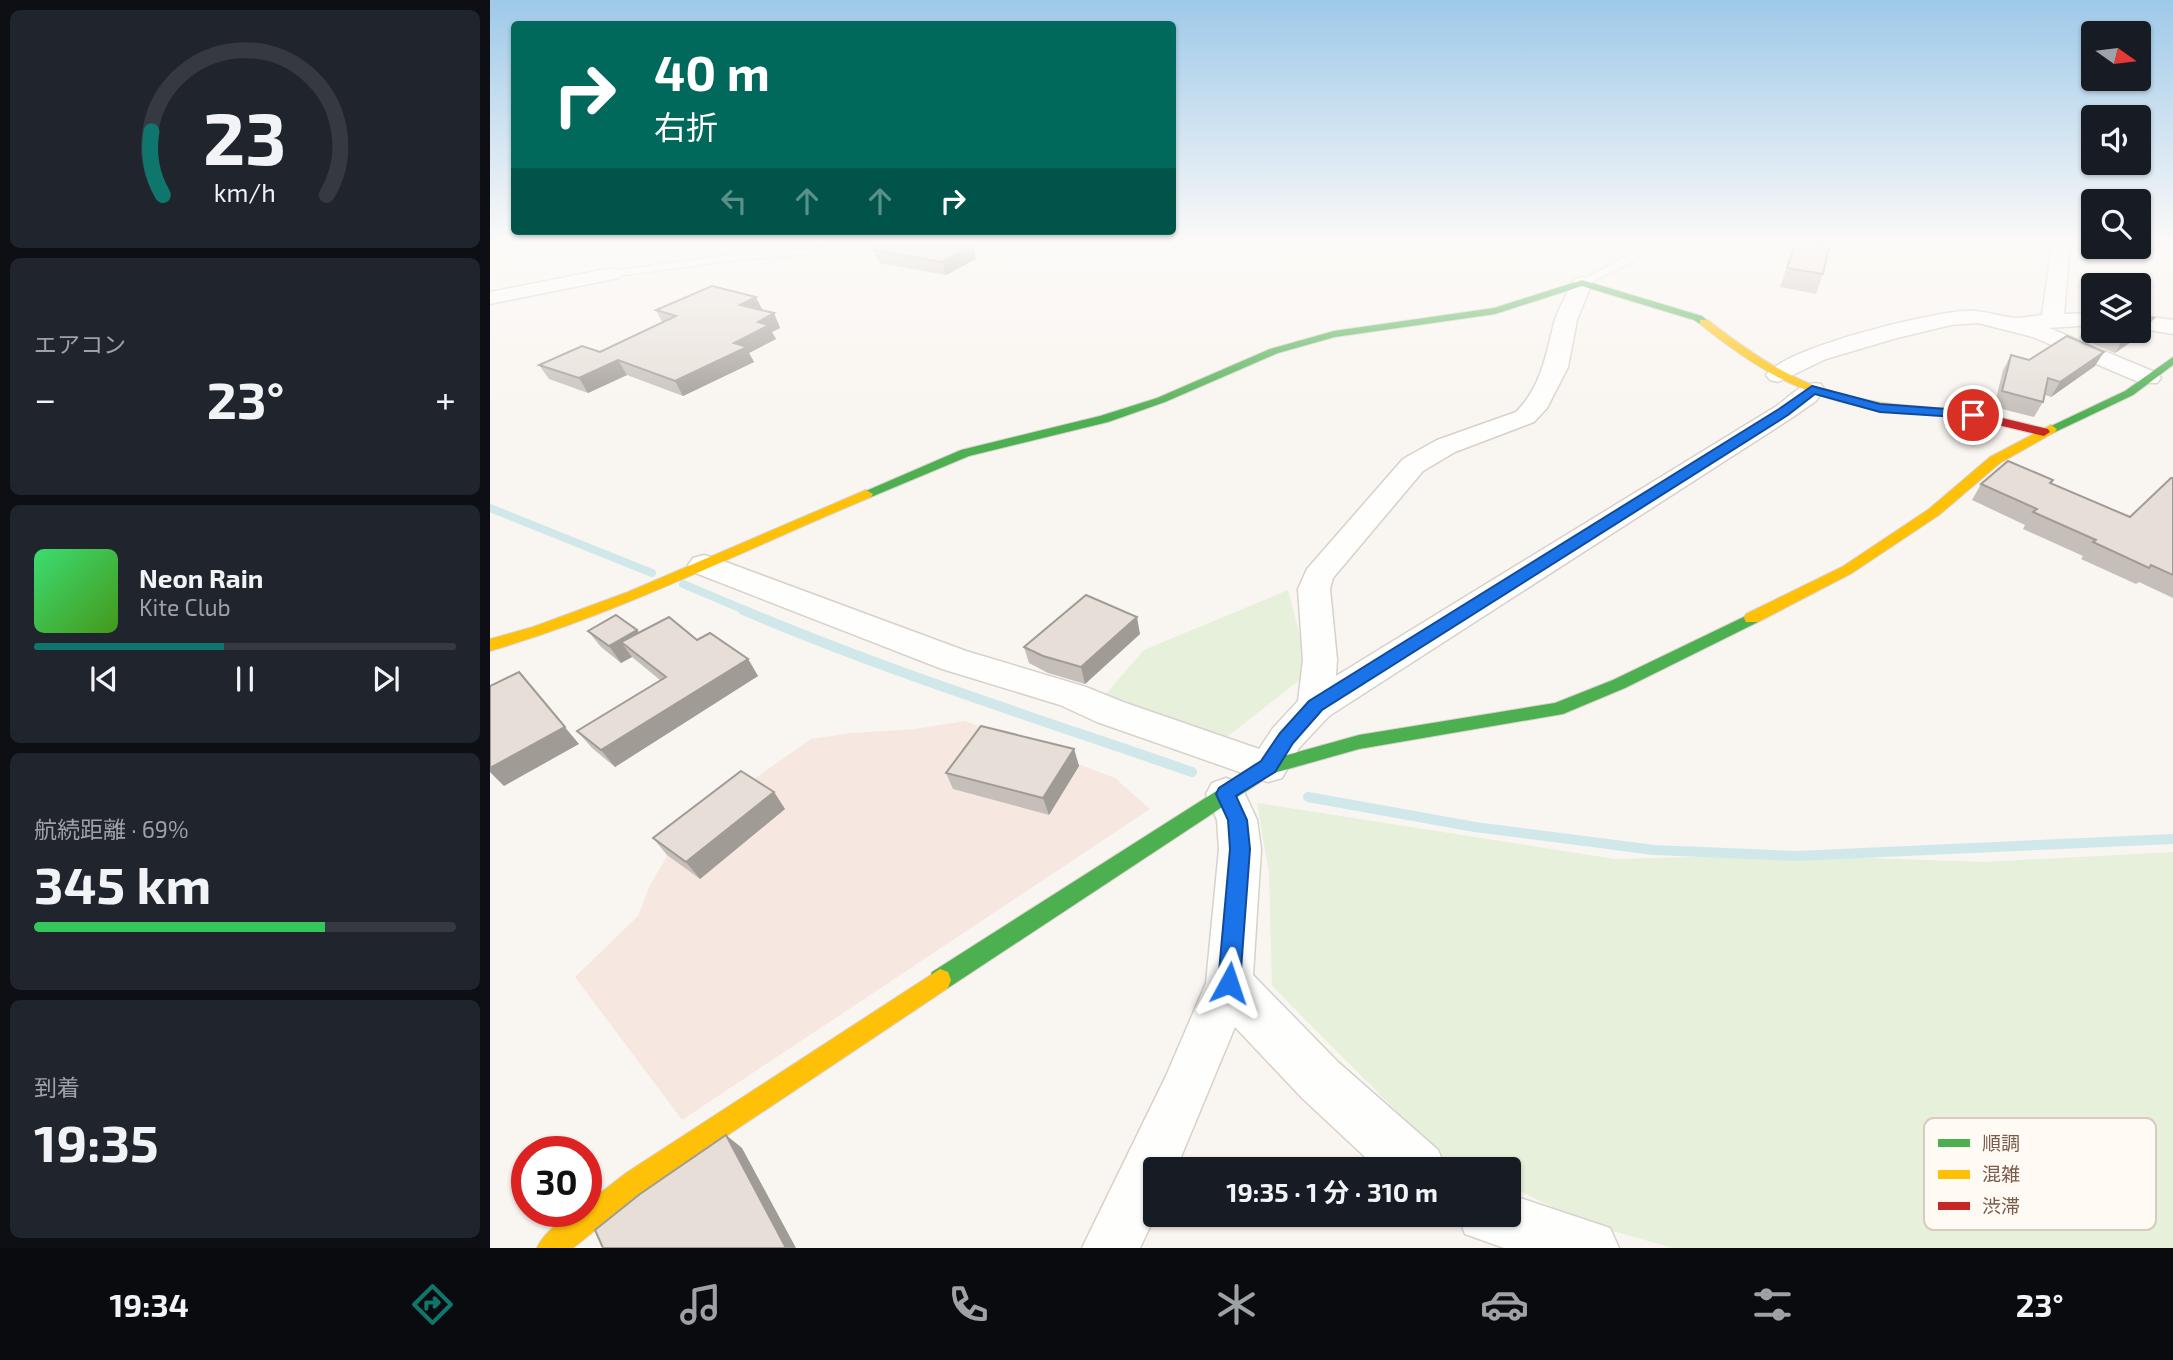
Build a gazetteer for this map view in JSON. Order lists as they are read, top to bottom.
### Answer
{
  "legend": ["順調", "混雑", "渋滞"],
  "north": "right",
  "page": {
    "turn": ["40 m", "右折"],
    "tile": [
      "エアコン",
      ["航続距離 · 69%", "345 km"],
      ["到着", "19:35"]
    ],
    "heat": ["−", "23°", "+"],
    "song": ["Neon Rain", "Kite Club"],
    "limit": "30",
    "trip": "19:35 · 1 分 · 310 m",
    "tabs": ["19:34", "23°"],
    "gauge": ["23", "km/h"]
  }
}
